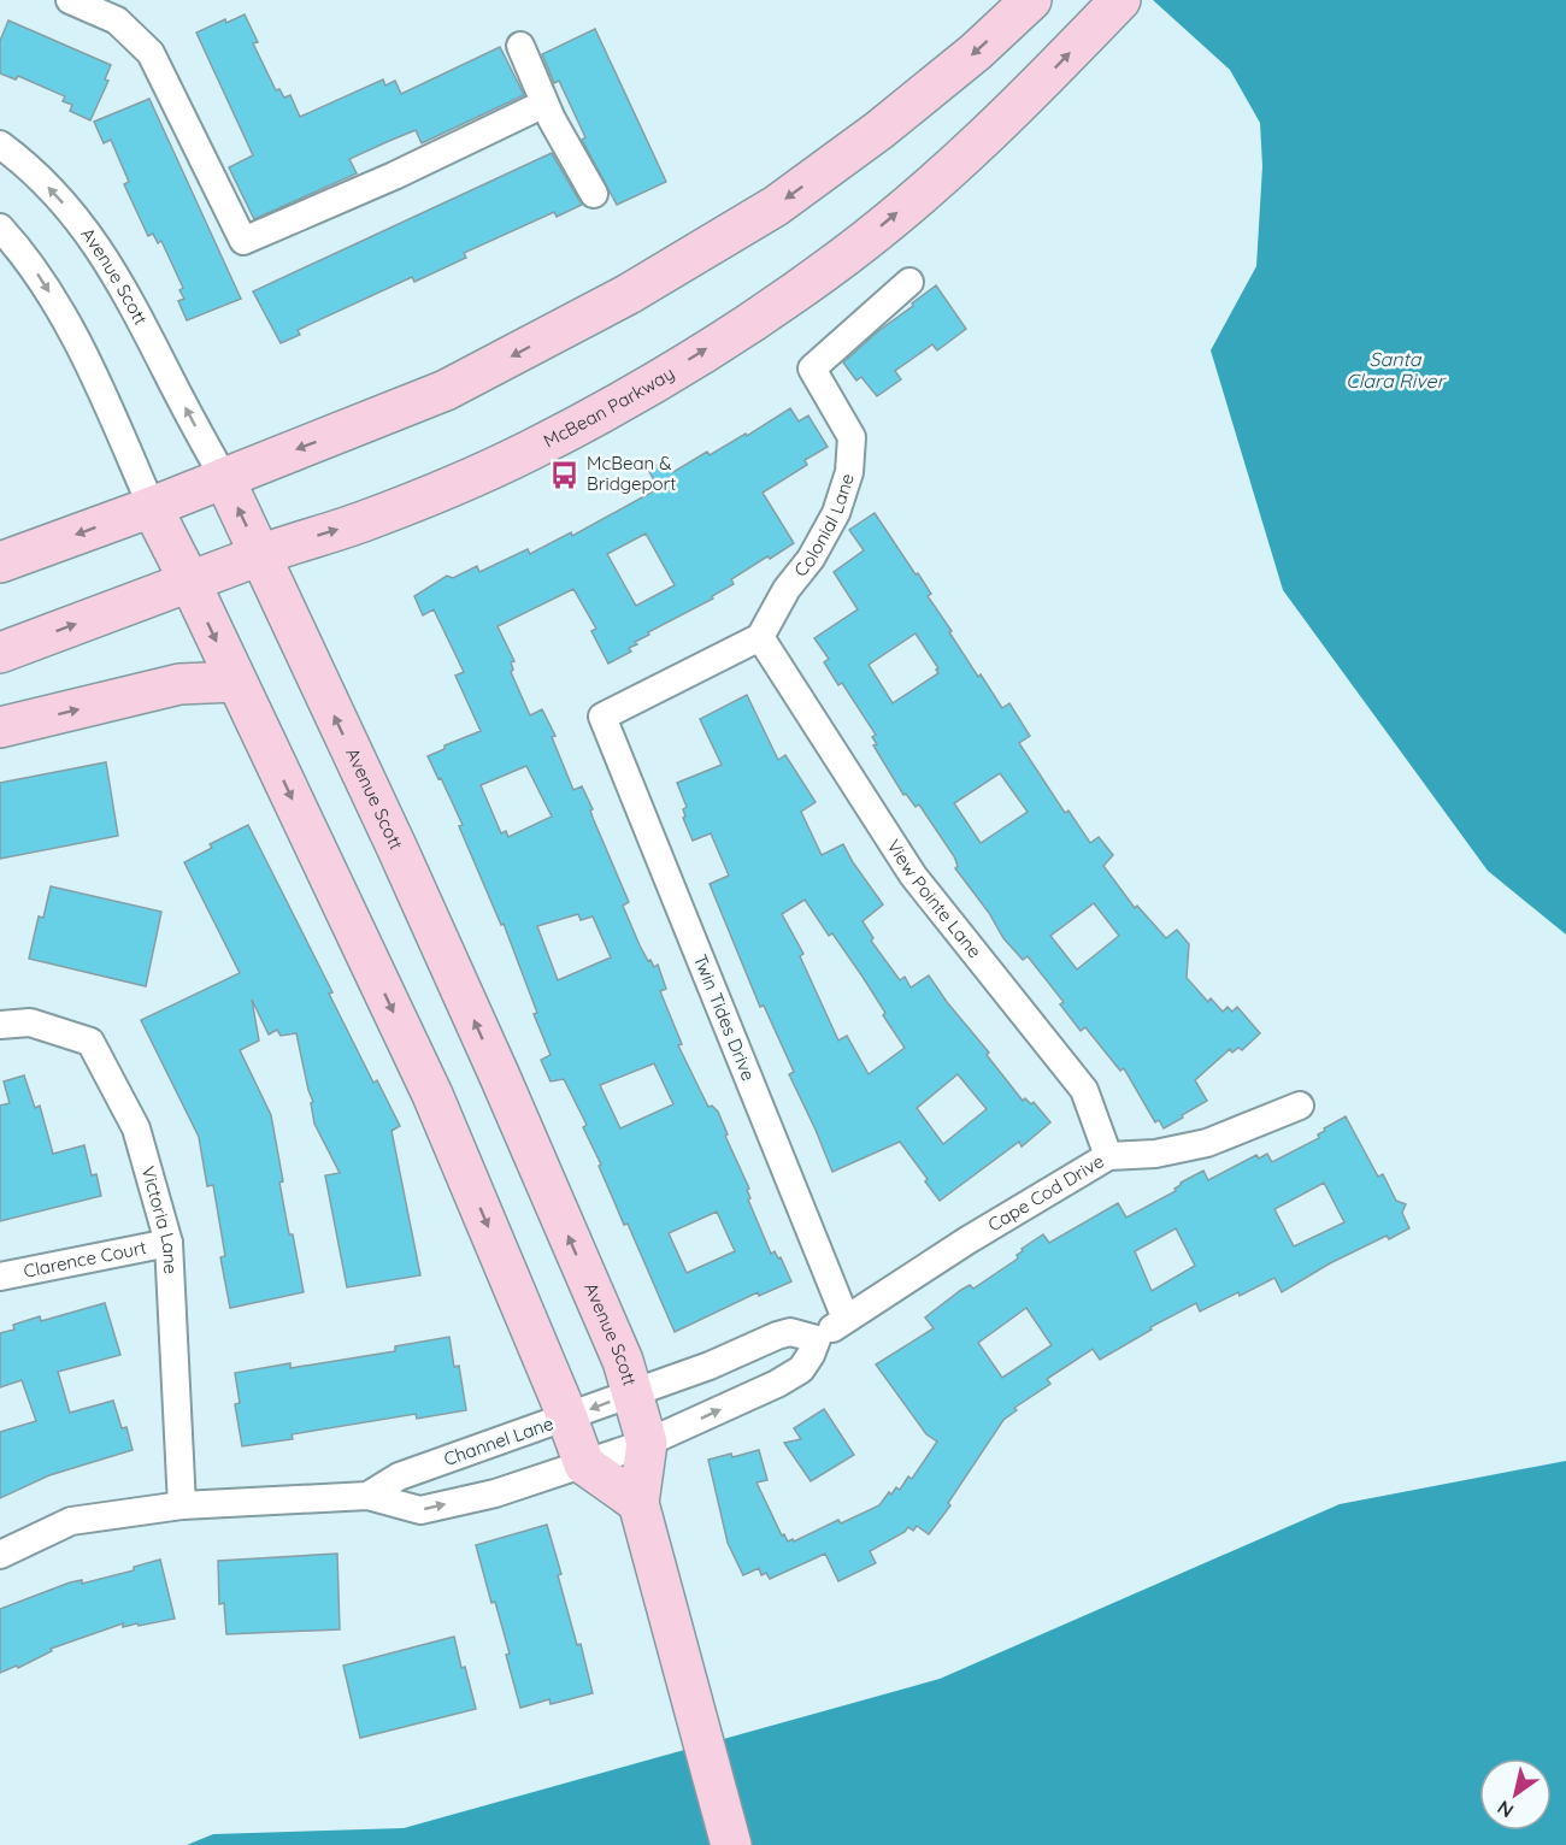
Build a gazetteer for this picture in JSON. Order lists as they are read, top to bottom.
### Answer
{
  "streets": {
    "main road": ["Avenue Scott", "McBean Parkway"],
    "street": [
      "Colonial Lane",
      "View Pointe Lane",
      "Twin Tides Drive",
      "Cape Cod Drive",
      "Victoria Lane",
      "Clarence Court",
      "Channel Lane"
    ]
  },
  "crossings": [
    ["Avenue Scott", "McBean Parkway"],
    ["Avenue Scott", "Cape Cod Drive"],
    ["Avenue Scott", "Channel Lane"],
    ["Colonial Lane", "View Pointe Lane"],
    ["Colonial Lane", "Twin Tides Drive"],
    ["View Pointe Lane", "Twin Tides Drive"],
    ["View Pointe Lane", "Cape Cod Drive"],
    ["Twin Tides Drive", "Cape Cod Drive"],
    ["Cape Cod Drive", "Channel Lane"],
    ["Victoria Lane", "Clarence Court"]
  ],
  "one_way": ["Avenue Scott"],
  "water": ["Santa Clara River"],
  "places": {
    "bus stop": ["McBean & Bridgeport"]
  },
  "north": "bottom left"
}
